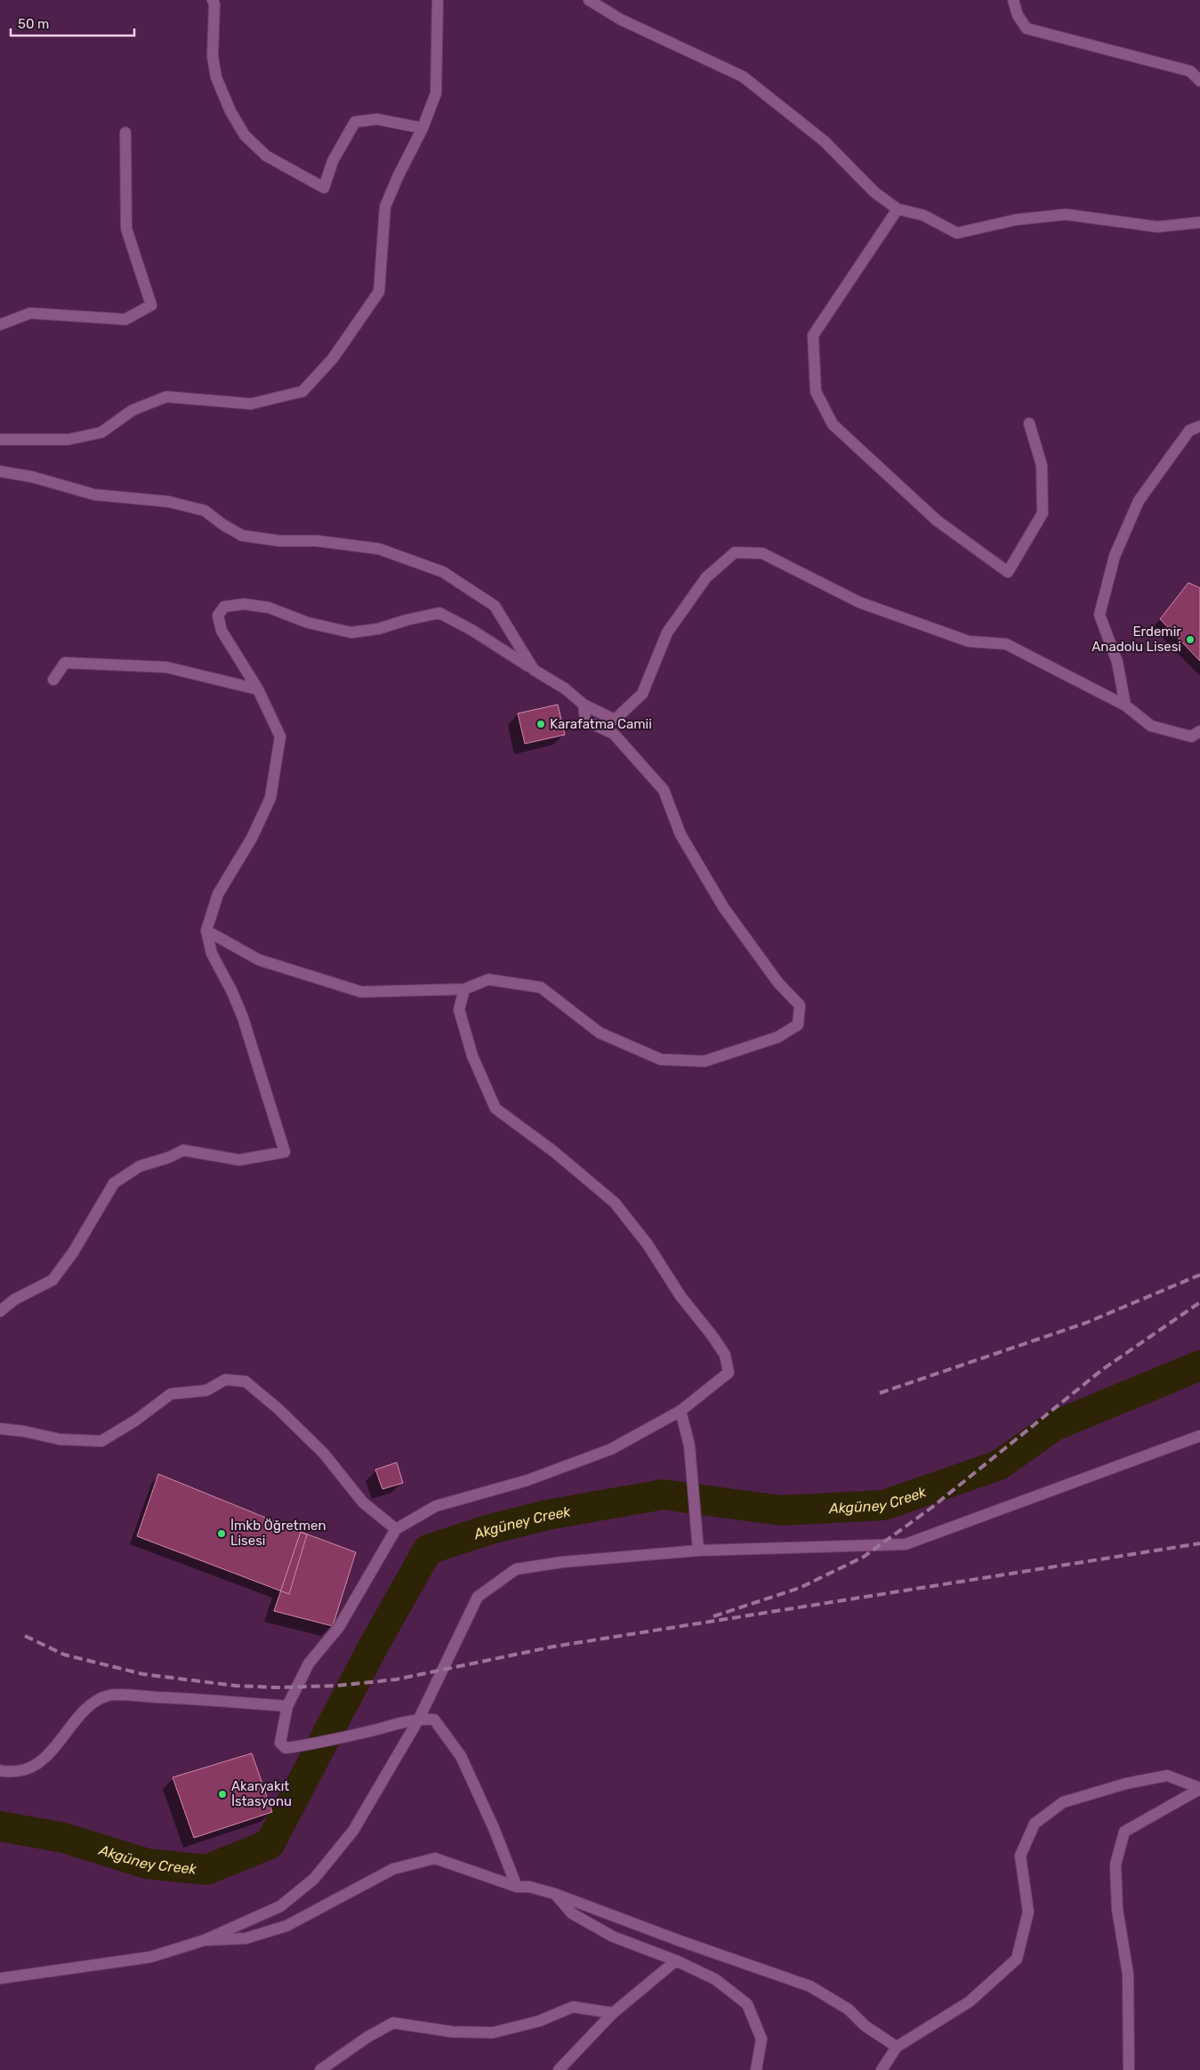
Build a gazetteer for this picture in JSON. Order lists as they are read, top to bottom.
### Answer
{
  "water": ["Akgüney Creek"],
  "places": [
    "Erdemir Anadolu Lisesi",
    "Karafatma Camii",
    "İmkb Öğretmen Lisesi",
    "Akaryakıt İstasyonu"
  ],
  "scale_bar": "50 m"
}
